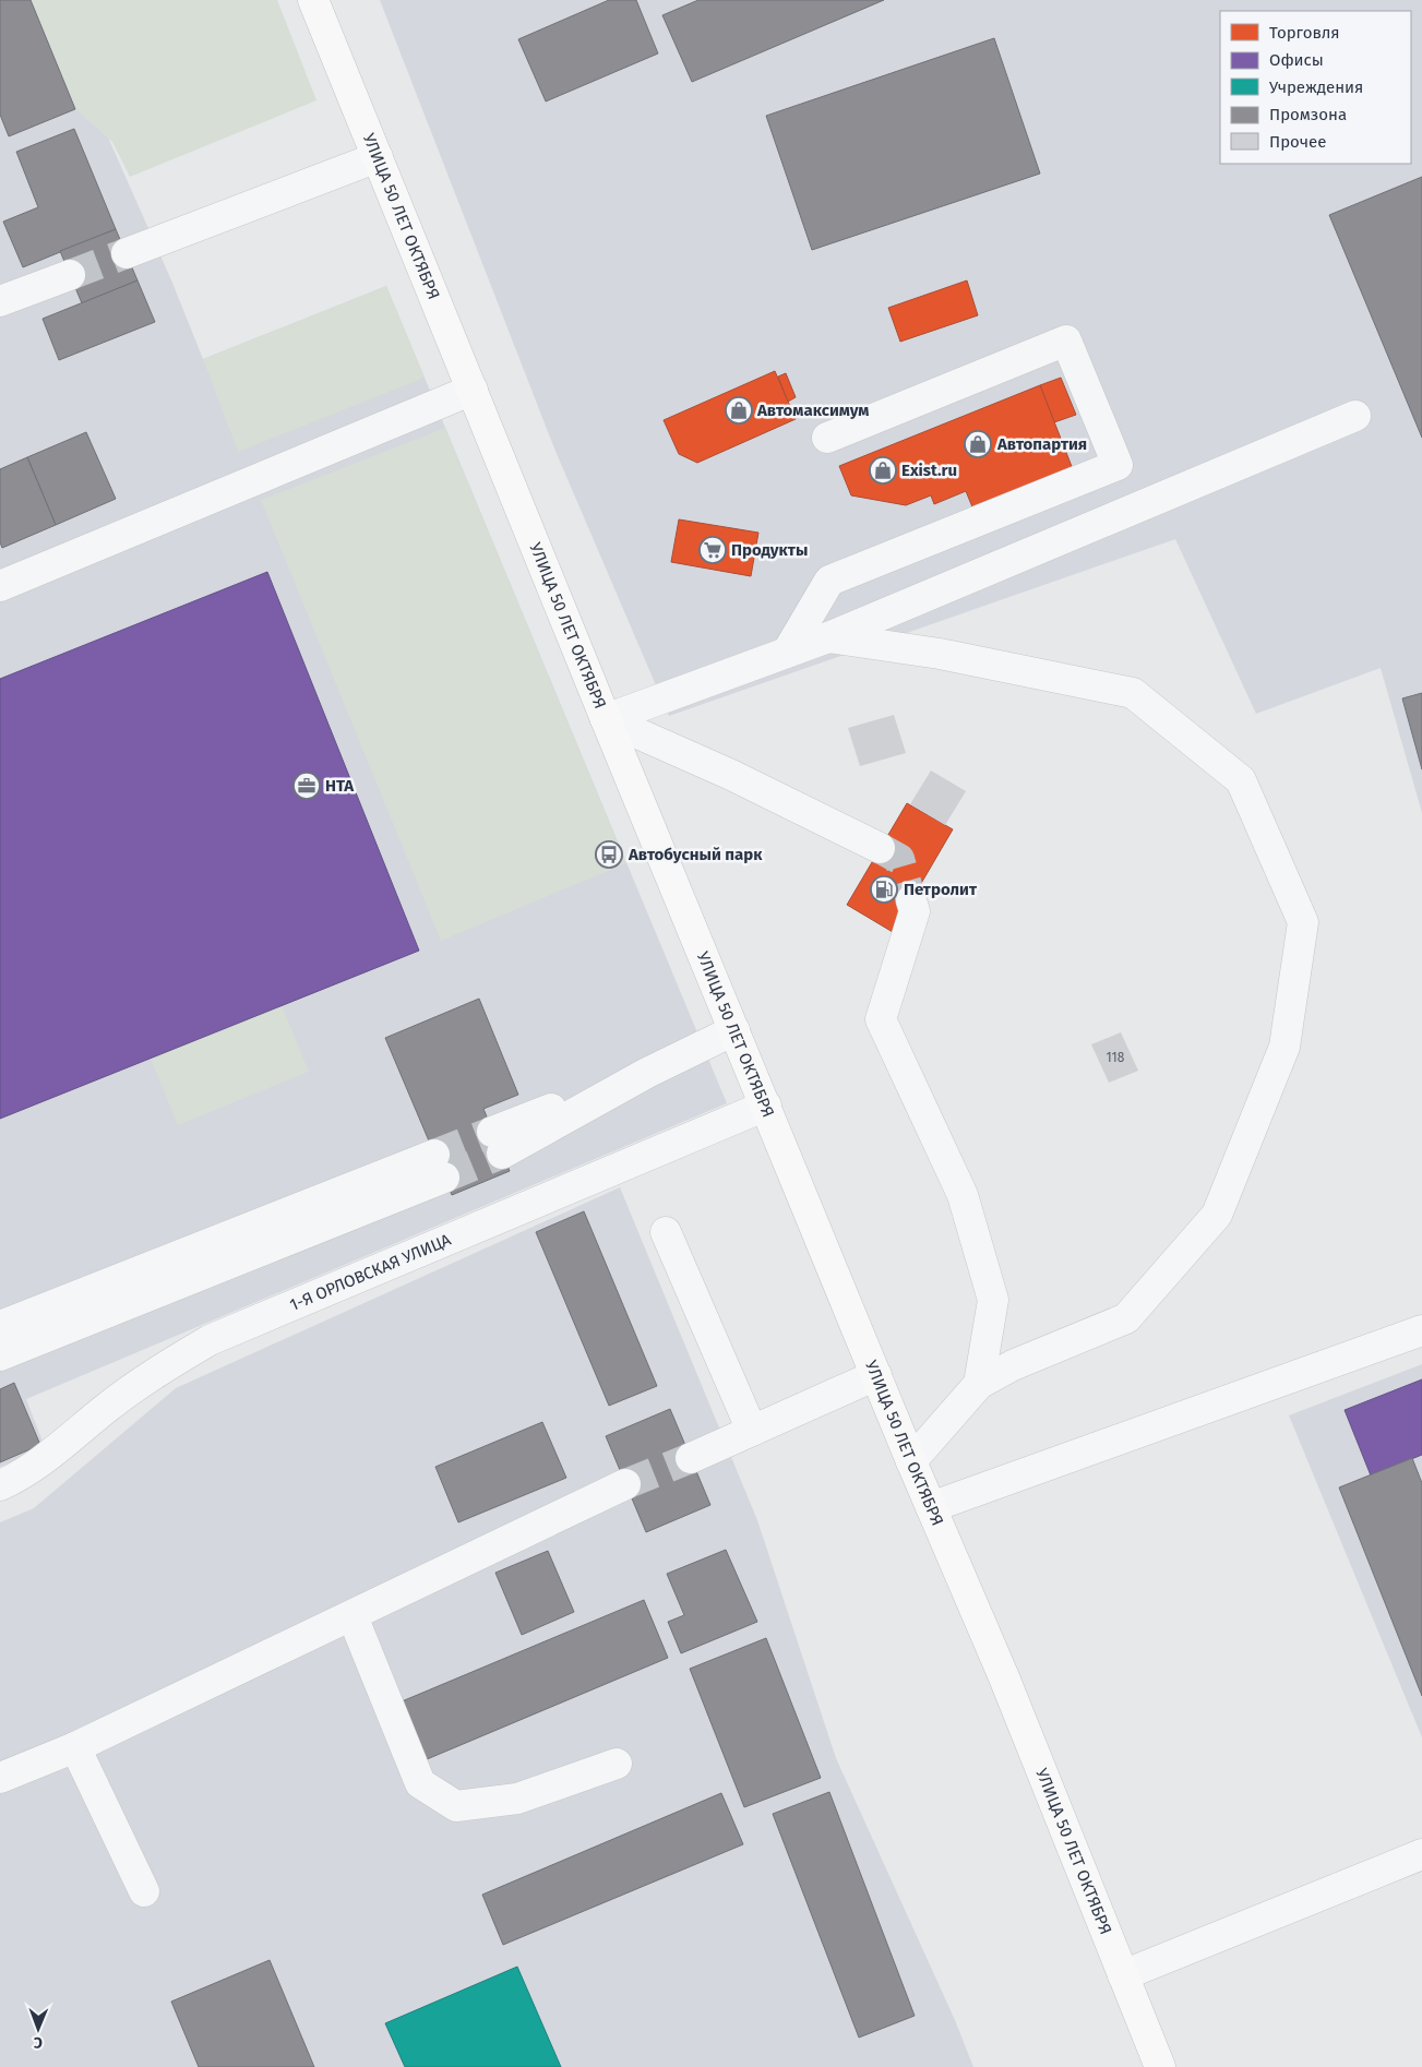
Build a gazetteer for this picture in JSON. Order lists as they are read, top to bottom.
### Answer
{
  "streets": {
    "main road": ["УЛИЦА 50 ЛЕТ ОКТЯБРЯ"],
    "street": ["1-Я ОРЛОВСКАЯ УЛИЦА"]
  },
  "crossings": [
    ["УЛИЦА 50 ЛЕТ ОКТЯБРЯ", "1-Я ОРЛОВСКАЯ УЛИЦА"]
  ],
  "places": {
    "shop": ["Автомаксимум", "Автопартия", "Exist.ru"],
    "supermarket": ["Продукты"],
    "office": ["НТА"],
    "bus stop": ["Автобусный парк"],
    "fuel station": ["Петролит"]
  },
  "house_numbers": ["118"],
  "legend": [
    "Торговля",
    "Офисы",
    "Учреждения",
    "Промзона",
    "Прочее"
  ],
  "north": "bottom"
}
